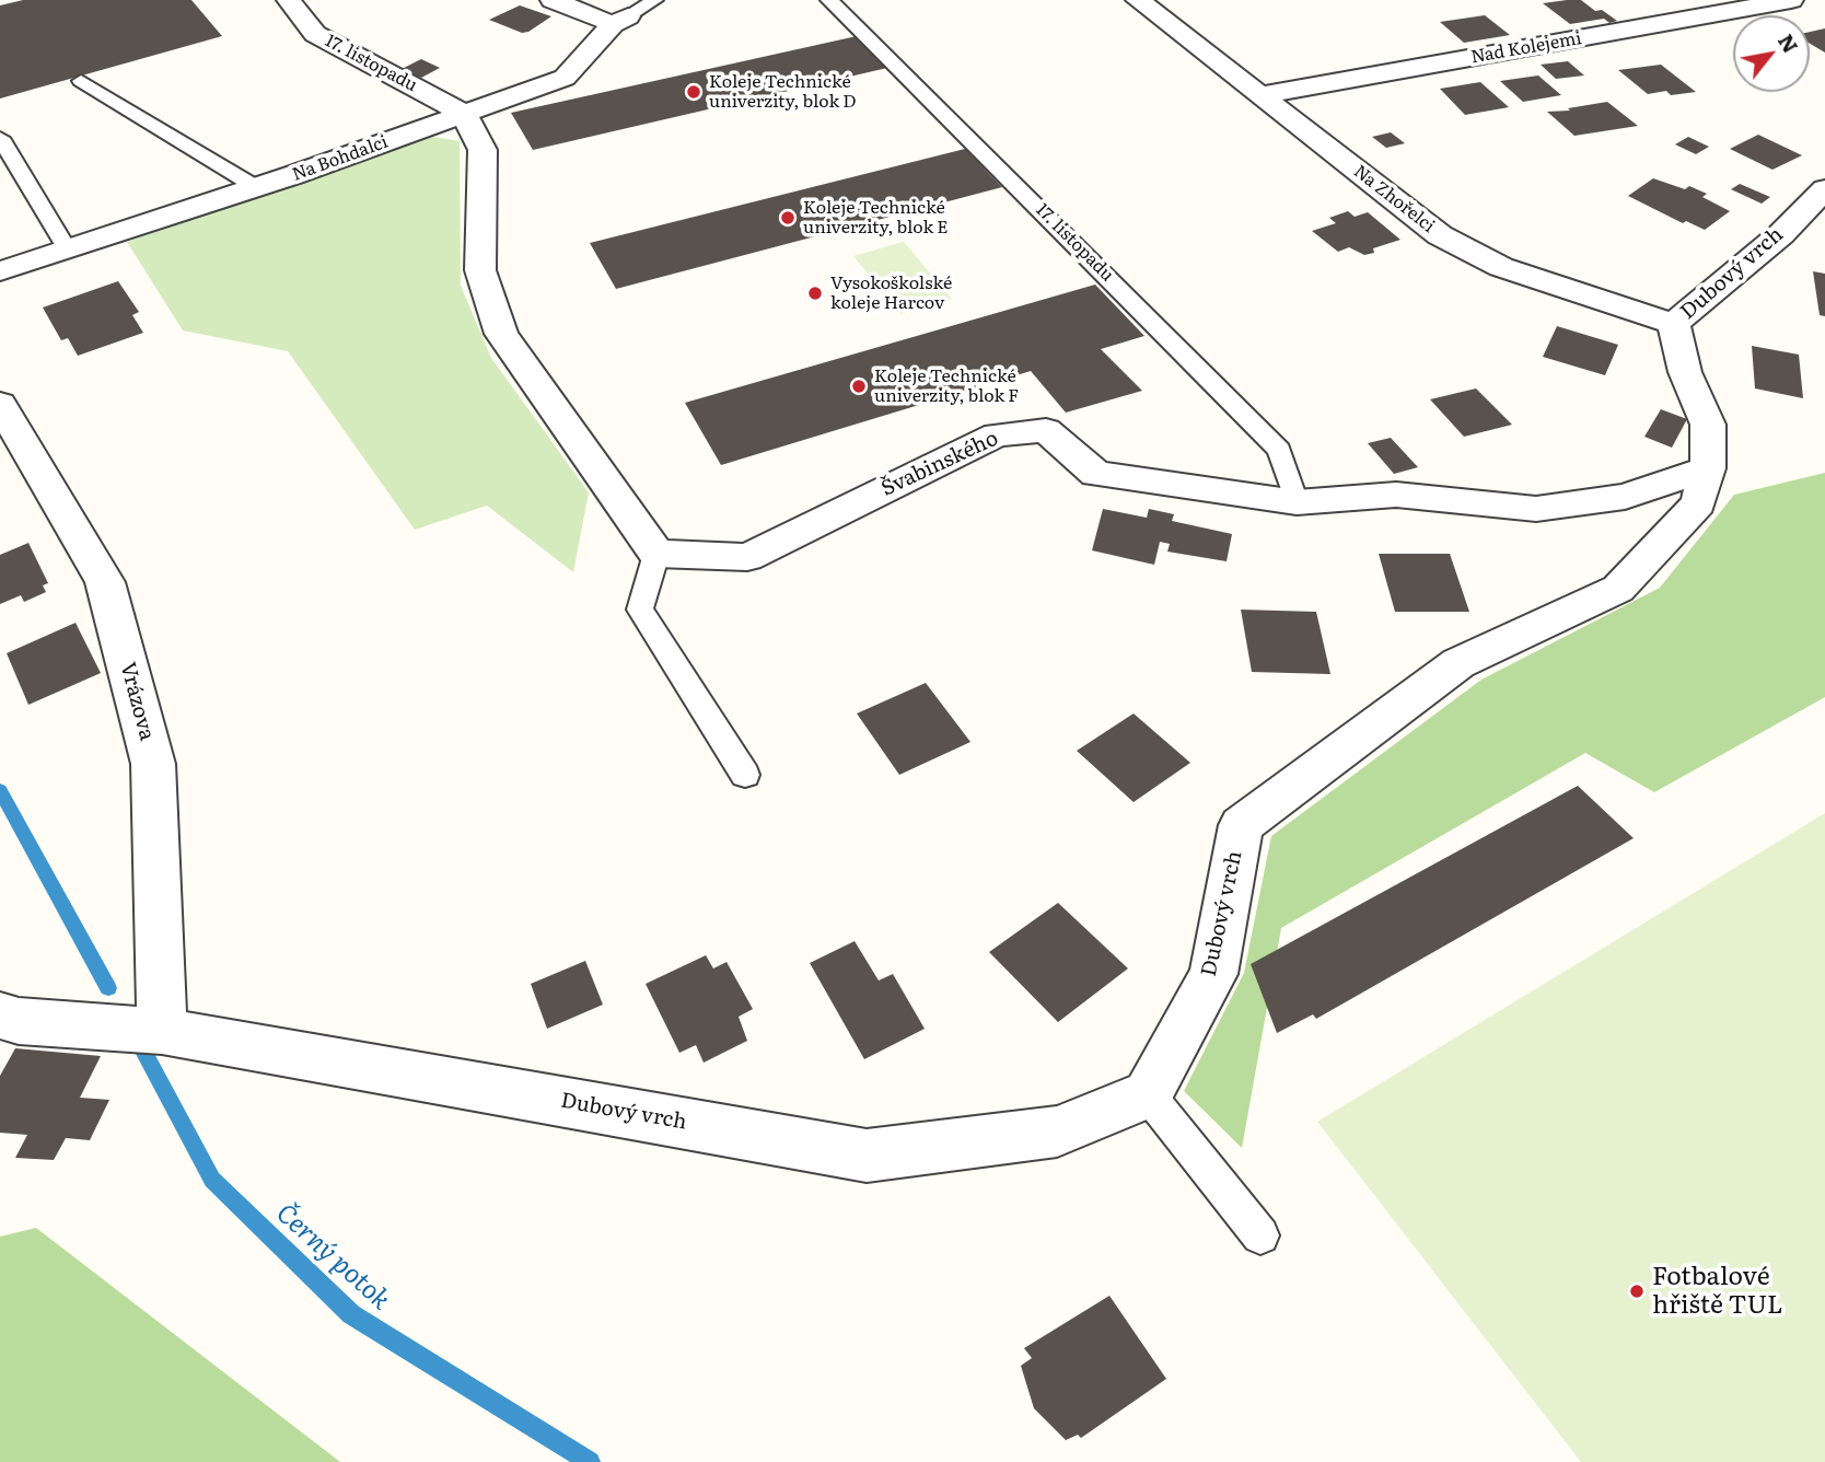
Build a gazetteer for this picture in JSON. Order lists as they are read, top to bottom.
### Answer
{
  "streets": {
    "street": [
      "Nad Kolejemi",
      "17. listopadu",
      "Na Bohdalci",
      "Na Zhořelci",
      "Dubový vrch",
      "Švabinského",
      "Vrázova"
    ]
  },
  "crossings": [
    ["Nad Kolejemi", "Na Zhořelci"],
    ["17. listopadu", "Na Bohdalci"],
    ["17. listopadu", "Švabinského"],
    ["Na Zhořelci", "Dubový vrch"],
    ["Dubový vrch", "Švabinského"],
    ["Dubový vrch", "Vrázova"]
  ],
  "water": ["Černý potok"],
  "places": [
    "Koleje Technické univerzity, blok D",
    "Koleje Technické univerzity, blok E",
    "Vysokoškolské koleje Harcov",
    "Koleje Technické univerzity, blok F",
    "Fotbalové hřiště TUL"
  ],
  "north": "top right"
}
